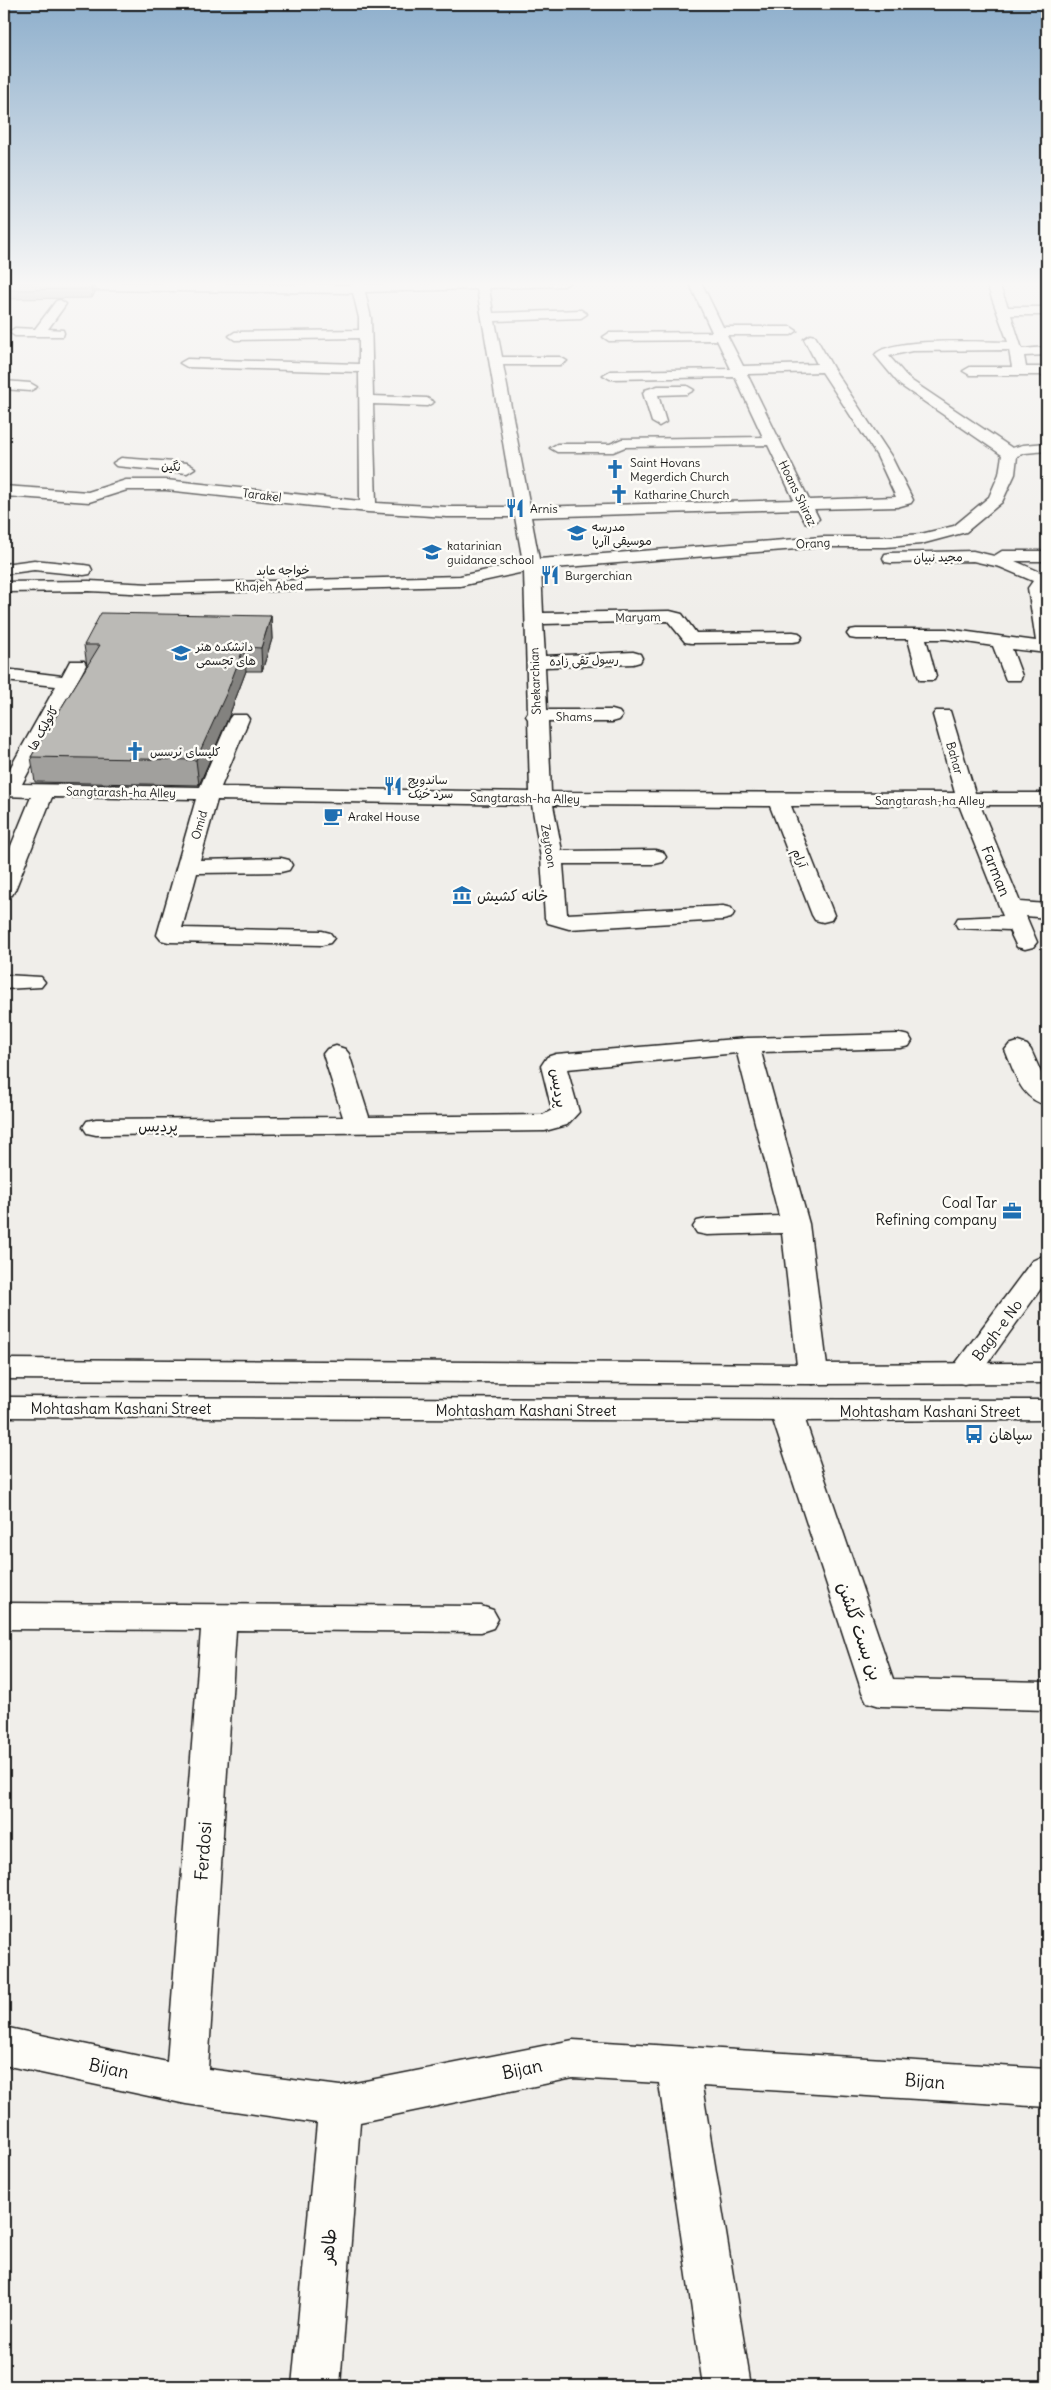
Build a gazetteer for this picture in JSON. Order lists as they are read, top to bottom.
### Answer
{
  "streets": {
    "street": [
      "نگین",
      "Hoans Shiraz",
      "Tarakel",
      "Orang",
      "مجید نبیان",
      "خواجه عابد",
      "Khajeh Abed",
      "Maryam",
      "رسول تقی زاده",
      "Shekarchian",
      "Shams",
      "کاتولیک ها",
      "Bahar",
      "Sangtarash-ha Alley",
      "Omid",
      "Zeytoon",
      "آرام",
      "Farman",
      "پردیس",
      "Bagh-e No",
      "Mohtasham Kashani Street",
      "بن بست گلشن",
      "Ferdosi",
      "Bijan",
      "طاهر"
    ]
  },
  "crossings": [
    ["نگین", "Tarakel"],
    ["Hoans Shiraz", "Tarakel"],
    ["Hoans Shiraz", "Orang"],
    ["Tarakel", "Shekarchian"],
    ["Orang", "خواجه عابد"],
    ["Orang", "Khajeh Abed"],
    ["Orang", "Shekarchian"],
    ["خواجه عابد", "Khajeh Abed"],
    ["خواجه عابد", "Shekarchian"],
    ["Khajeh Abed", "Shekarchian"],
    ["Maryam", "Shekarchian"],
    ["رسول تقی زاده", "Shekarchian"],
    ["Shekarchian", "Shams"],
    ["Shekarchian", "Sangtarash-ha Alley"],
    ["Shekarchian", "Zeytoon"],
    ["کاتولیک ها", "Sangtarash-ha Alley"],
    ["Bahar", "Sangtarash-ha Alley"],
    ["Bahar", "Farman"],
    ["Sangtarash-ha Alley", "Omid"],
    ["Sangtarash-ha Alley", "Zeytoon"],
    ["Sangtarash-ha Alley", "آرام"],
    ["Sangtarash-ha Alley", "Farman"],
    ["Mohtasham Kashani Street", "بن بست گلشن"],
    ["Ferdosi", "Bijan"],
    ["Bijan", "طاهر"]
  ],
  "places": {
    "church": ["Saint Hovans Megerdich Church", "Katharine Church", "کلیسای نرسس"],
    "restaurant": ["Arnis", "Burgerchian", "ساندویچ سرد حُنِک"],
    "school or university": ["مدرسه موسیقی اآرپا", "katarinian guidance school", "دانشکده هنر های تجسمی"],
    "cafe": ["Arakel House"],
    "museum": ["خانه کشیش"],
    "office": ["Coal Tar Refining company"],
    "bus stop": ["سپاهان"]
  }
}
